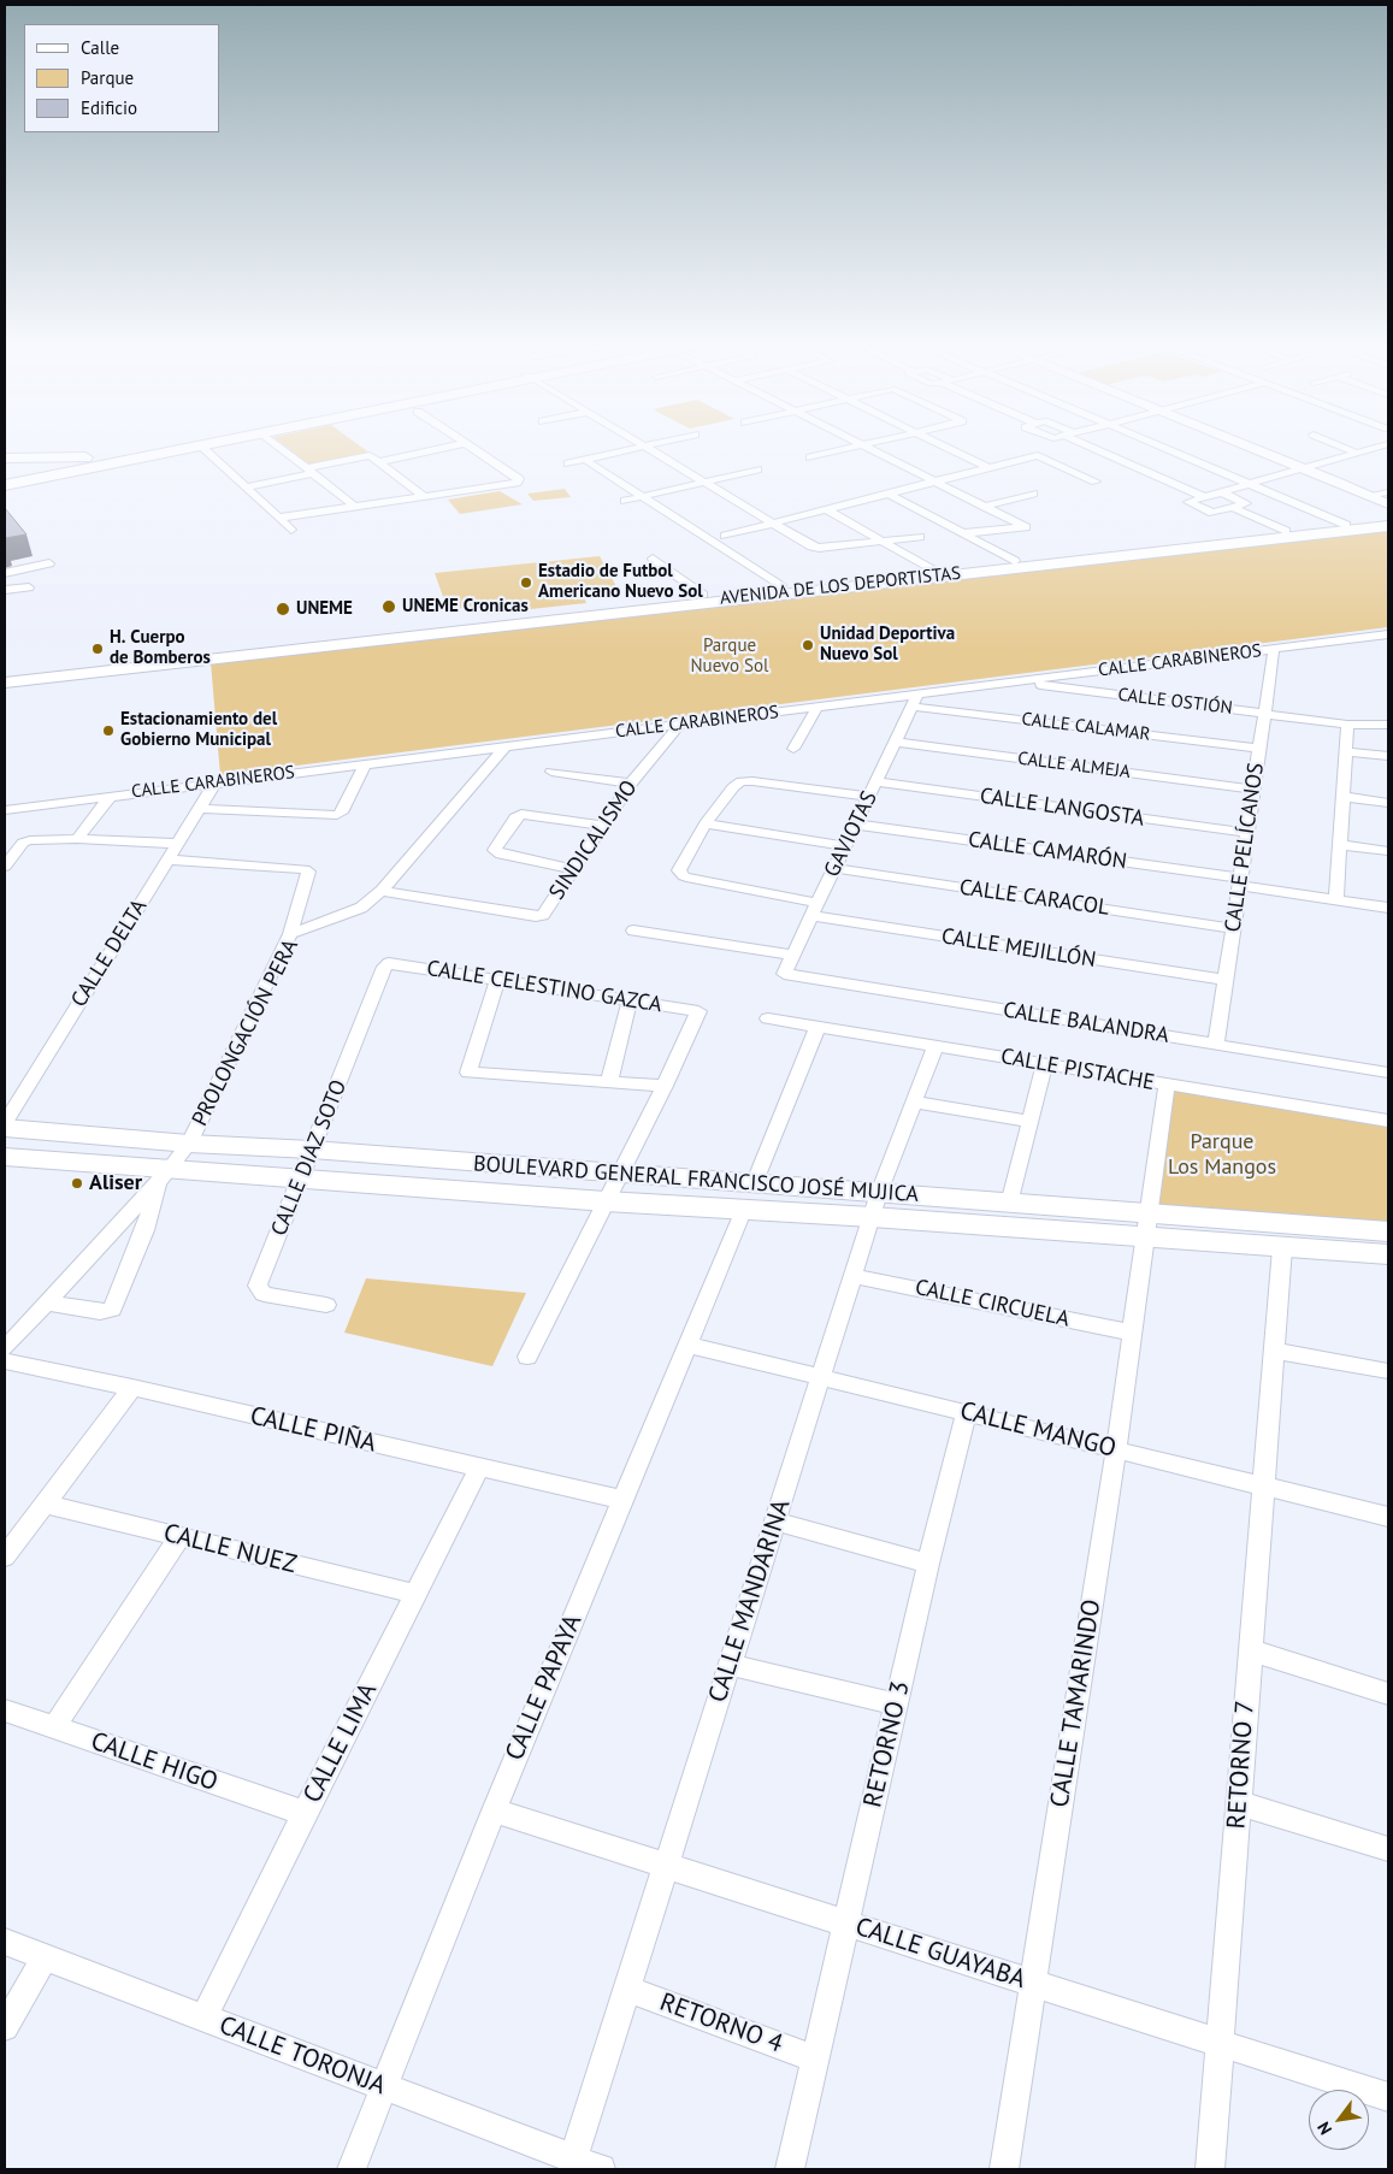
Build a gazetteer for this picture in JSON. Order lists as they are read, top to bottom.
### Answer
{
  "streets": {
    "street": [
      "AVENIDA DE LOS DEPORTISTAS",
      "CALLE CARABINEROS",
      "CALLE OSTIÓN",
      "CALLE CALAMAR",
      "CALLE ALMEJA",
      "CALLE LANGOSTA",
      "GAVIOTAS",
      "SINDICALISMO",
      "CALLE PELÍCANOS",
      "CALLE CAMARÓN",
      "CALLE CARACOL",
      "CALLE MEJILLÓN",
      "CALLE DELTA",
      "CALLE CELESTINO GAZCA",
      "CALLE BALANDRA",
      "PROLONGACIÓN PERA",
      "CALLE PISTACHE",
      "CALLE DIAZ SOTO",
      "BOULEVARD GENERAL FRANCISCO JOSÉ MUJICA",
      "CALLE CIRCUELA",
      "CALLE PIÑA",
      "CALLE MANGO",
      "CALLE NUEZ",
      "CALLE MANDARINA",
      "CALLE PAPAYA",
      "CALLE TAMARINDO",
      "CALLE LIMA",
      "RETORNO 3",
      "CALLE HIGO",
      "RETORNO 7",
      "CALLE GUAYABA",
      "RETORNO 4",
      "CALLE TORONJA"
    ]
  },
  "crossings": [
    ["CALLE CARABINEROS", "CALLE OSTIÓN"],
    ["CALLE CARABINEROS", "CALLE CALAMAR"],
    ["CALLE CARABINEROS", "GAVIOTAS"],
    ["CALLE CARABINEROS", "SINDICALISMO"],
    ["CALLE CARABINEROS", "CALLE PELÍCANOS"],
    ["CALLE CARABINEROS", "CALLE DELTA"],
    ["CALLE CARABINEROS", "PROLONGACIÓN PERA"],
    ["CALLE OSTIÓN", "CALLE PELÍCANOS"],
    ["CALLE CALAMAR", "GAVIOTAS"],
    ["CALLE CALAMAR", "CALLE PELÍCANOS"],
    ["CALLE ALMEJA", "GAVIOTAS"],
    ["CALLE ALMEJA", "CALLE PELÍCANOS"],
    ["CALLE LANGOSTA", "GAVIOTAS"],
    ["CALLE LANGOSTA", "CALLE PELÍCANOS"],
    ["GAVIOTAS", "CALLE CAMARÓN"],
    ["GAVIOTAS", "CALLE CARACOL"],
    ["GAVIOTAS", "CALLE MEJILLÓN"],
    ["GAVIOTAS", "CALLE BALANDRA"],
    ["SINDICALISMO", "PROLONGACIÓN PERA"],
    ["CALLE PELÍCANOS", "CALLE CAMARÓN"],
    ["CALLE PELÍCANOS", "CALLE CARACOL"],
    ["CALLE PELÍCANOS", "CALLE MEJILLÓN"],
    ["CALLE PELÍCANOS", "CALLE BALANDRA"],
    ["CALLE DELTA", "BOULEVARD GENERAL FRANCISCO JOSÉ MUJICA"],
    ["CALLE CELESTINO GAZCA", "CALLE DIAZ SOTO"],
    ["PROLONGACIÓN PERA", "BOULEVARD GENERAL FRANCISCO JOSÉ MUJICA"],
    ["CALLE PISTACHE", "CALLE MANDARINA"],
    ["CALLE PISTACHE", "CALLE TAMARINDO"],
    ["CALLE DIAZ SOTO", "BOULEVARD GENERAL FRANCISCO JOSÉ MUJICA"],
    ["BOULEVARD GENERAL FRANCISCO JOSÉ MUJICA", "CALLE MANDARINA"],
    ["BOULEVARD GENERAL FRANCISCO JOSÉ MUJICA", "CALLE PAPAYA"],
    ["BOULEVARD GENERAL FRANCISCO JOSÉ MUJICA", "CALLE TAMARINDO"],
    ["BOULEVARD GENERAL FRANCISCO JOSÉ MUJICA", "RETORNO 7"],
    ["CALLE CIRCUELA", "CALLE MANDARINA"],
    ["CALLE CIRCUELA", "CALLE TAMARINDO"],
    ["CALLE PIÑA", "CALLE PAPAYA"],
    ["CALLE PIÑA", "CALLE LIMA"],
    ["CALLE MANGO", "CALLE MANDARINA"],
    ["CALLE MANGO", "CALLE PAPAYA"],
    ["CALLE MANGO", "CALLE TAMARINDO"],
    ["CALLE MANGO", "RETORNO 3"],
    ["CALLE MANGO", "RETORNO 7"],
    ["CALLE NUEZ", "CALLE LIMA"],
    ["CALLE MANDARINA", "CALLE GUAYABA"],
    ["CALLE MANDARINA", "RETORNO 4"],
    ["CALLE MANDARINA", "CALLE TORONJA"],
    ["CALLE PAPAYA", "CALLE GUAYABA"],
    ["CALLE PAPAYA", "CALLE TORONJA"],
    ["CALLE TAMARINDO", "CALLE GUAYABA"],
    ["CALLE LIMA", "CALLE HIGO"],
    ["CALLE LIMA", "CALLE TORONJA"],
    ["RETORNO 3", "CALLE GUAYABA"],
    ["RETORNO 7", "CALLE GUAYABA"]
  ],
  "parks": ["Parque Nuevo Sol", "Parque Los Mangos"],
  "places": [
    "Estadio de Futbol Americano Nuevo Sol",
    "UNEME Cronicas",
    "UNEME",
    "Unidad Deportiva Nuevo Sol",
    "H. Cuerpo de Bomberos",
    "Estacionamiento del Gobierno Municipal",
    "Aliser"
  ],
  "legend": ["Calle", "Parque", "Edificio"],
  "north": "bottom left"
}
